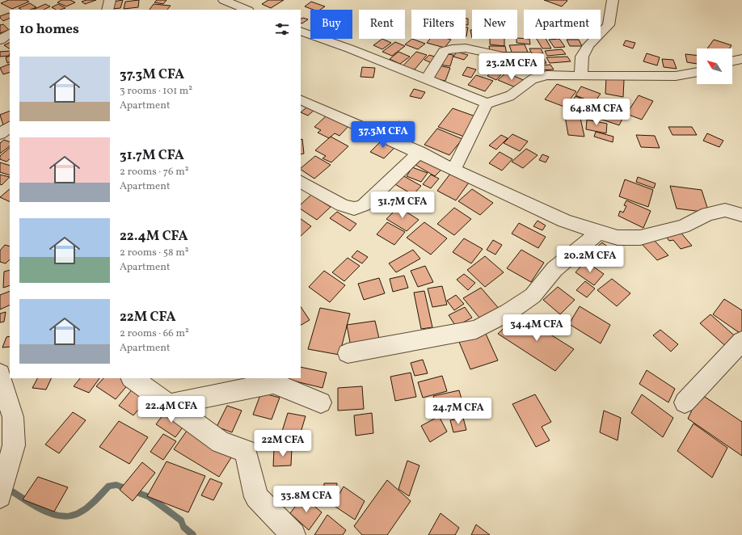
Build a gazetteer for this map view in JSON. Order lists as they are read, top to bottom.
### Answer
{
  "north": "top left",
  "page": {
    "chip": [
      "Buy",
      "Rent",
      "Filters",
      "New",
      "Apartment"
    ],
    "heading": "10 homes",
    "list": [
      {
        "name": "37.3M CFA",
        "note": "3 rooms · 101 m² · Apartment"
      },
      {
        "name": "31.7M CFA",
        "note": "2 rooms · 76 m² · Apartment"
      },
      {
        "name": "22.4M CFA",
        "note": "2 rooms · 58 m² · Apartment"
      },
      {
        "name": "22M CFA",
        "note": "2 rooms · 66 m² · Apartment"
      }
    ],
    "price": [
      "23.2M CFA",
      "64.8M CFA",
      "37.3M CFA",
      "31.7M CFA",
      "20.2M CFA",
      "34.4M CFA",
      "22.4M CFA",
      "24.7M CFA",
      "22M CFA",
      "33.8M CFA"
    ]
  }
}
